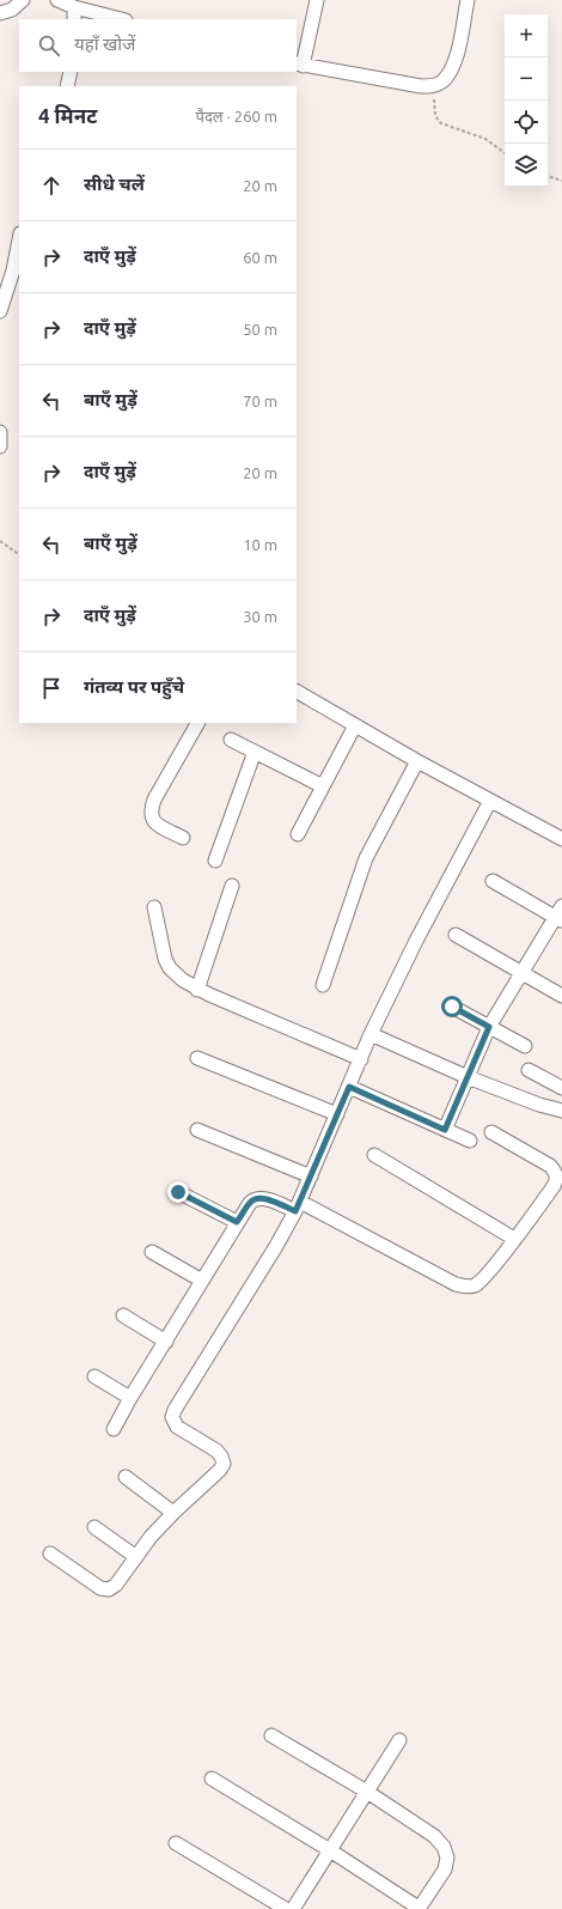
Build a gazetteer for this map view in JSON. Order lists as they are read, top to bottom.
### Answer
{
  "page": {
    "map_buttons": ["+", "−"],
    "search": "यहाँ खोजें",
    "heading": ["4 मिनट", "पैदल · 260 m"],
    "list": [
      ["सीधे चलें", "20 m"],
      ["दाएँ मुड़ें", "60 m"],
      ["दाएँ मुड़ें", "50 m"],
      ["बाएँ मुड़ें", "70 m"],
      ["दाएँ मुड़ें", "20 m"],
      ["बाएँ मुड़ें", "10 m"],
      ["दाएँ मुड़ें", "30 m"],
      "गंतव्य पर पहुँचे"
    ]
  }
}
